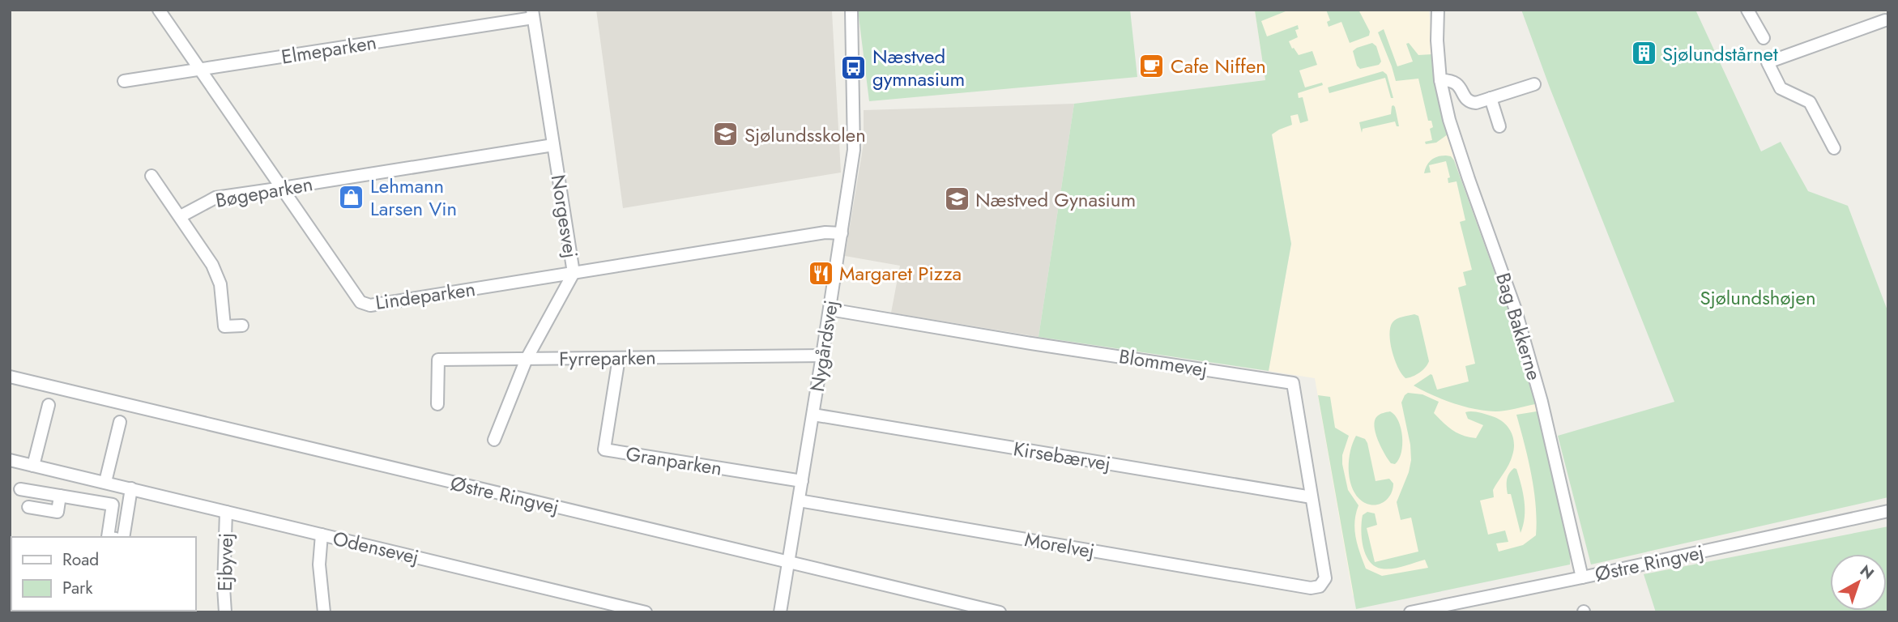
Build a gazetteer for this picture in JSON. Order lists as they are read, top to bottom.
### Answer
{
  "streets": {
    "street": [
      "Elmeparken",
      "Bøgeparken",
      "Norgesvej",
      "Lindeparken",
      "Bag Bakkerne",
      "Nygårdsvej",
      "Fyrreparken",
      "Blommevej",
      "Kirsebærvej",
      "Granparken",
      "Østre Ringvej",
      "Morelvej",
      "Odensevej",
      "Ejbyvej"
    ]
  },
  "crossings": [
    ["Elmeparken", "Norgesvej"],
    ["Elmeparken", "Lindeparken"],
    ["Bøgeparken", "Norgesvej"],
    ["Bøgeparken", "Lindeparken"],
    ["Norgesvej", "Lindeparken"],
    ["Norgesvej", "Fyrreparken"],
    ["Lindeparken", "Nygårdsvej"],
    ["Bag Bakkerne", "Østre Ringvej"],
    ["Nygårdsvej", "Fyrreparken"],
    ["Nygårdsvej", "Blommevej"],
    ["Nygårdsvej", "Kirsebærvej"],
    ["Nygårdsvej", "Granparken"],
    ["Nygårdsvej", "Østre Ringvej"],
    ["Nygårdsvej", "Morelvej"],
    ["Fyrreparken", "Granparken"],
    ["Blommevej", "Kirsebærvej"],
    ["Blommevej", "Morelvej"],
    ["Odensevej", "Ejbyvej"]
  ],
  "parks": ["Sjølundshøjen"],
  "places": {
    "building": ["Sjølundstårnet"],
    "cafe": ["Cafe Niffen"],
    "bus stop": ["Næstved gymnasium"],
    "school or university": ["Sjølundsskolen", "Næstved Gynasium"],
    "shop": ["Lehmann Larsen Vin"],
    "restaurant": ["Margaret Pizza"]
  },
  "legend": ["Road", "Park"],
  "north": "top right"
}
